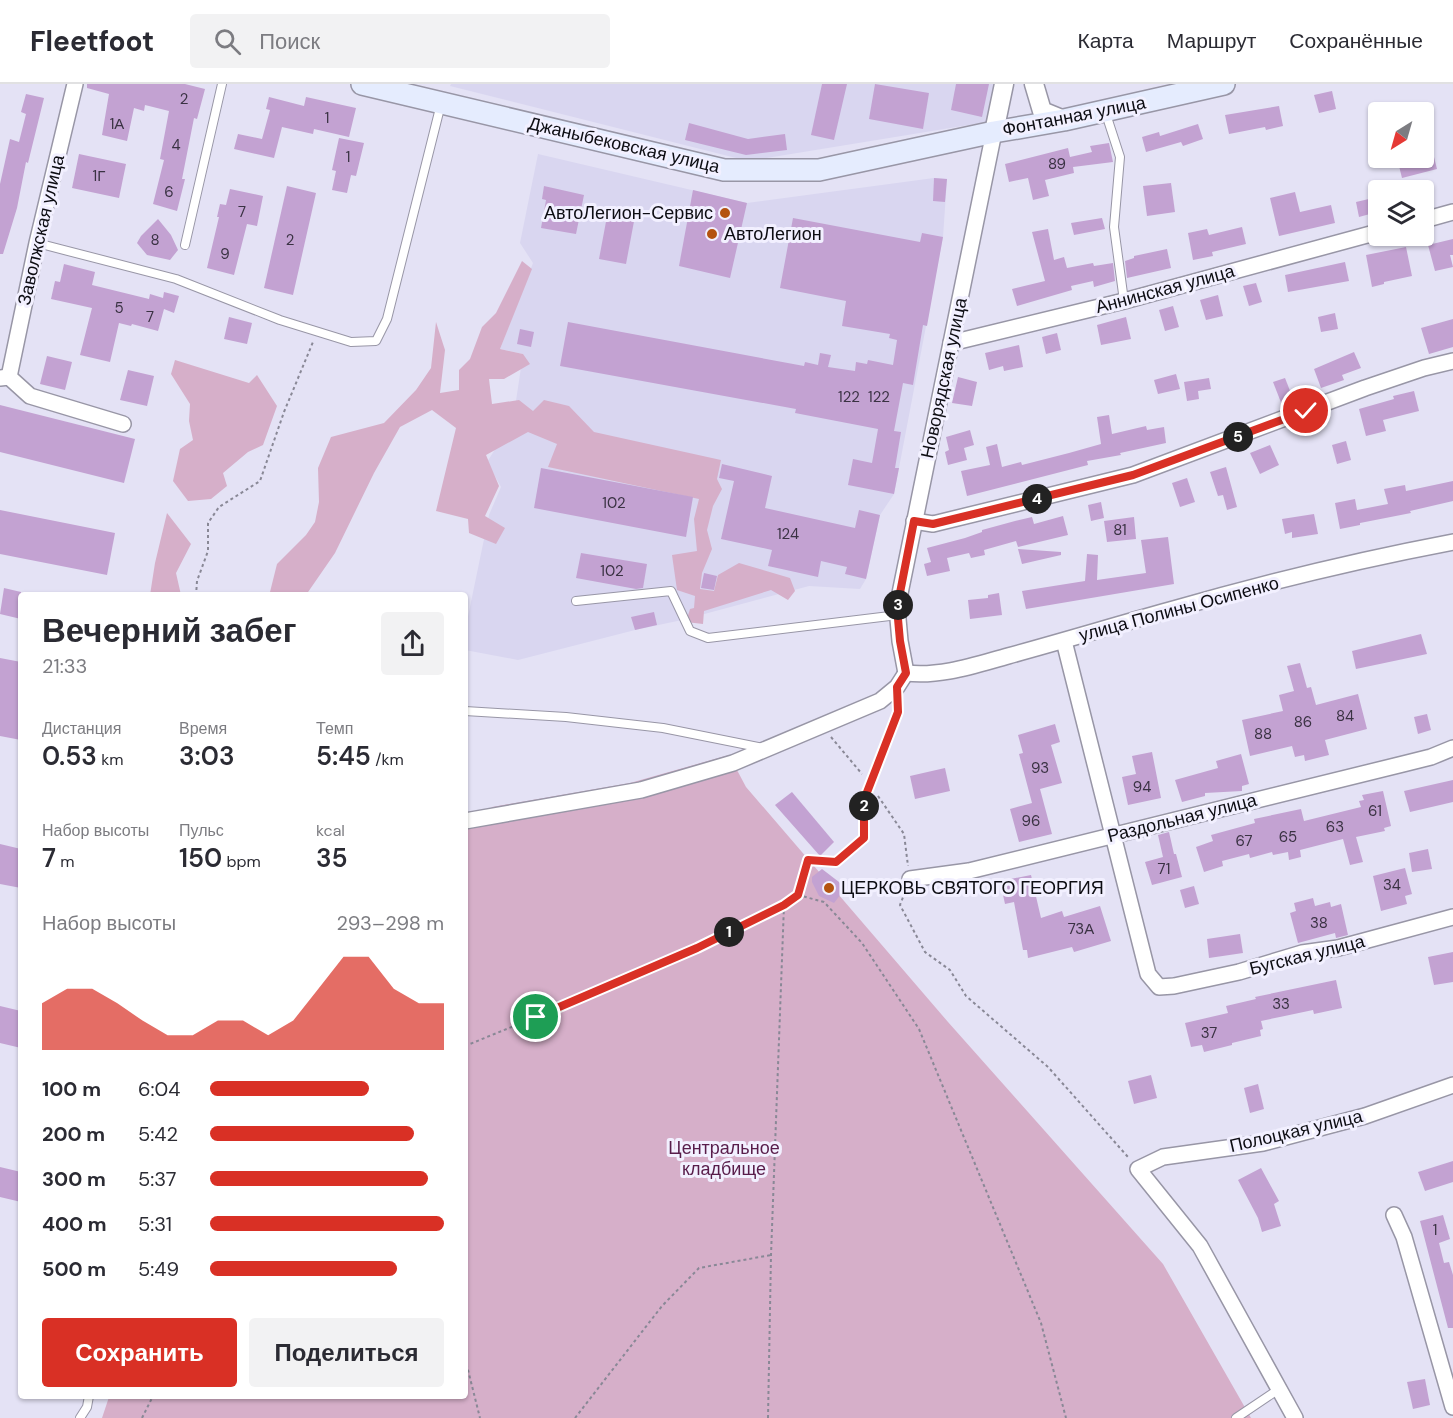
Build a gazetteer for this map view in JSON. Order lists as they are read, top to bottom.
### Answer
{
  "streets": {
    "main road": ["Фонтанная улица", "Джаныбековская улица"],
    "street": [
      "Заволжская улица",
      "Аннинская улица",
      "Новорядская улица",
      "улица Полины Осипенко",
      "Раздольная улица",
      "Бугская улица",
      "Полоцкая улица"
    ]
  },
  "crossings": [
    ["Фонтанная улица", "Джаныбековская улица"],
    ["Фонтанная улица", "Новорядская улица"],
    ["Джаныбековская улица", "Новорядская улица"],
    ["Аннинская улица", "Новорядская улица"],
    ["Новорядская улица", "улица Полины Осипенко"],
    ["Раздольная улица", "Бугская улица"]
  ],
  "parks": ["Центральное кладбище"],
  "places": ["АвтоЛегион-Сервис", "АвтоЛегион", "ЦЕРКОВЬ СВЯТОГО ГЕОРГИЯ"],
  "house_numbers": [
    "2",
    "1",
    "1А",
    "4",
    "1",
    "89",
    "1Г",
    "6",
    "7",
    "8",
    "2",
    "9",
    "5",
    "7",
    "122",
    "122",
    "102",
    "81",
    "124",
    "102",
    "84",
    "86",
    "88",
    "93",
    "94",
    "61",
    "96",
    "63",
    "65",
    "67",
    "71",
    "34",
    "38",
    "73А",
    "33",
    "37",
    "1"
  ],
  "north": "bottom left",
  "page": {
    "header": "Fleetfoot",
    "search": "Поиск",
    "nav": ["Карта", "Маршрут", "Сохранённые"],
    "pins": [
      "5",
      "4",
      "3",
      "2",
      "1"
    ],
    "heading": ["Вечерний забег", "21:33"],
    "stats": [
      ["Дистанция", "0.53 km"],
      ["Время", "3:03"],
      ["Темп", "5:45 /km"],
      ["Набор высоты", "7 m"],
      ["Пульс", "150 bpm"],
      ["kcal", "35"]
    ],
    "chart": ["Набор высоты", "293–298 m"],
    "list": [
      {
        "name": "100 m",
        "note": "6:04"
      },
      {
        "name": "200 m",
        "note": "5:42"
      },
      {
        "name": "300 m",
        "note": "5:37"
      },
      {
        "name": "400 m",
        "note": "5:31"
      },
      {
        "name": "500 m",
        "note": "5:49"
      }
    ],
    "buttons": ["Сохранить", "Поделиться"]
  }
}
